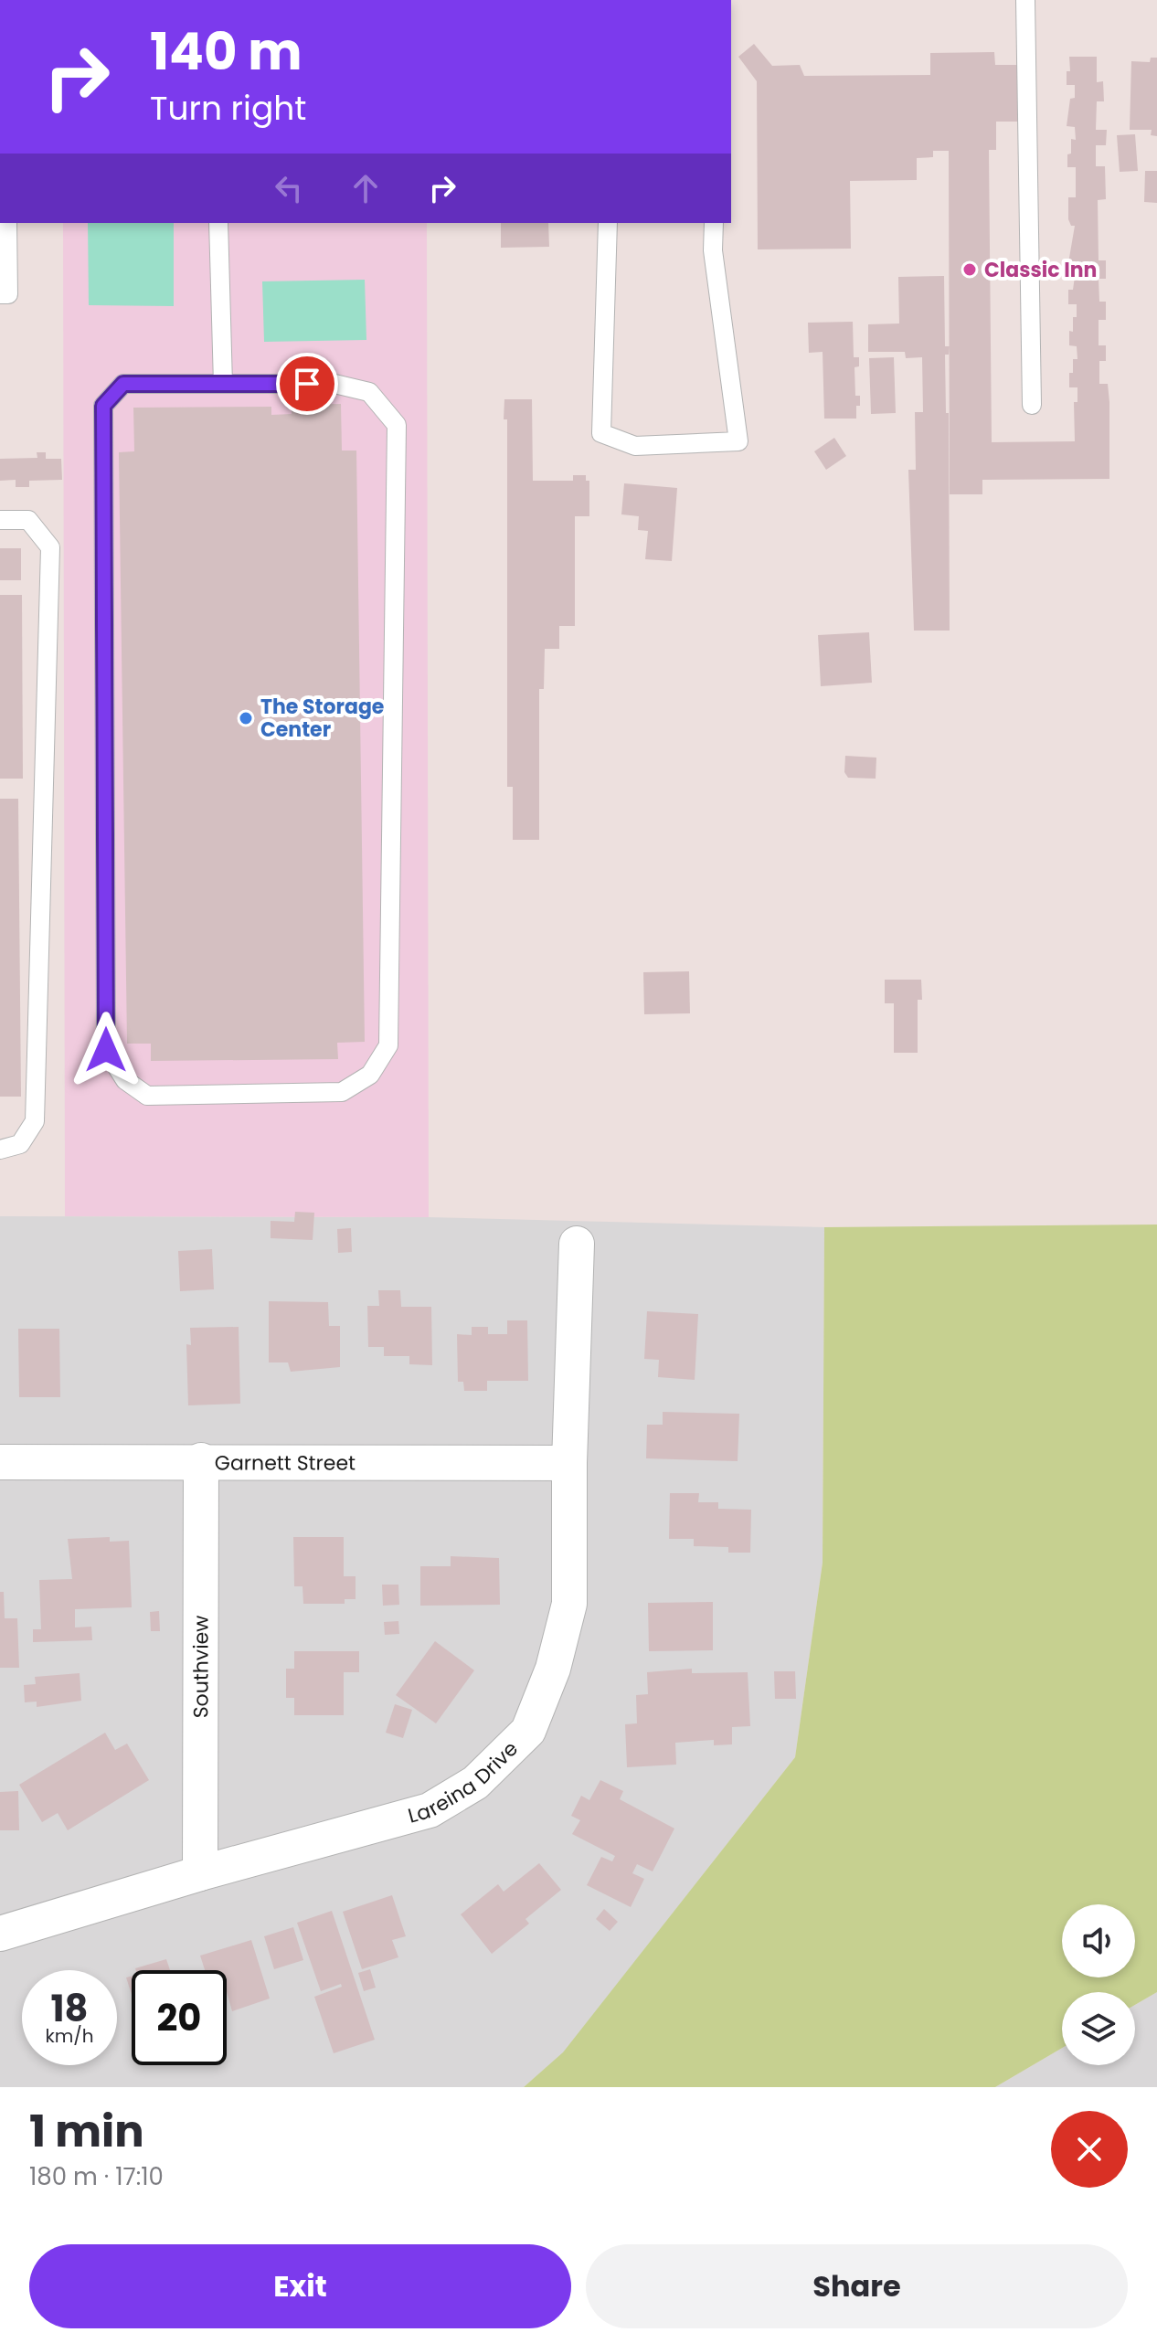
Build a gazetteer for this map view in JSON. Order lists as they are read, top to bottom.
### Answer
{
  "streets": {
    "street": ["Garnett Street", "Southview", "Lareina Drive"]
  },
  "crossings": [
    ["Garnett Street", "Southview"],
    ["Garnett Street", "Lareina Drive"],
    ["Southview", "Lareina Drive"]
  ],
  "places": ["Classic Inn", "The Storage Center"],
  "page": {
    "turn": ["140 m", "Turn right"],
    "speed": "18 km/h",
    "limit": "20",
    "heading": ["1 min", "180 m · 17:10"],
    "buttons": ["Exit", "Share"]
  }
}
